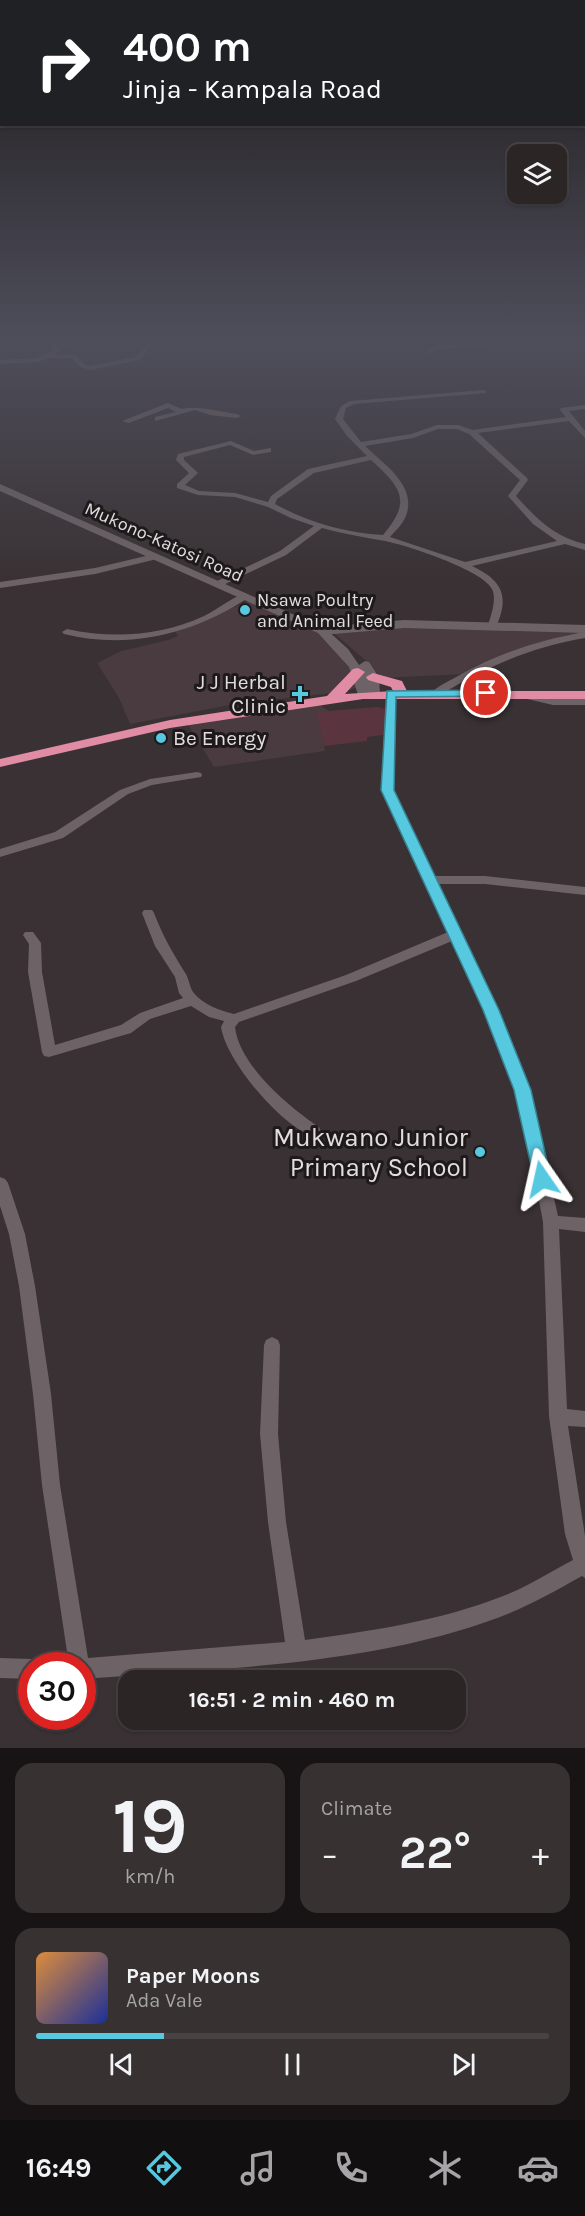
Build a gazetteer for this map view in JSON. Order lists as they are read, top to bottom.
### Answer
{
  "streets": {
    "main road": ["Mukono-Katosi Road"]
  },
  "places": {
    "other": ["Nsawa Poultry and Animal Feed", "Be Energy", "Mukwano Junior Primary School"],
    "health": ["J J Herbal Clinic"]
  },
  "page": {
    "turn": ["400 m", "Jinja - Kampala Road"],
    "limit": "30",
    "trip": "16:51 · 2 min · 460 m",
    "tile": [
      ["19", "km/h"],
      "Climate"
    ],
    "heat": ["−", "22°", "+"],
    "song": ["Paper Moons", "Ada Vale"],
    "tabs": "16:49"
  }
}
